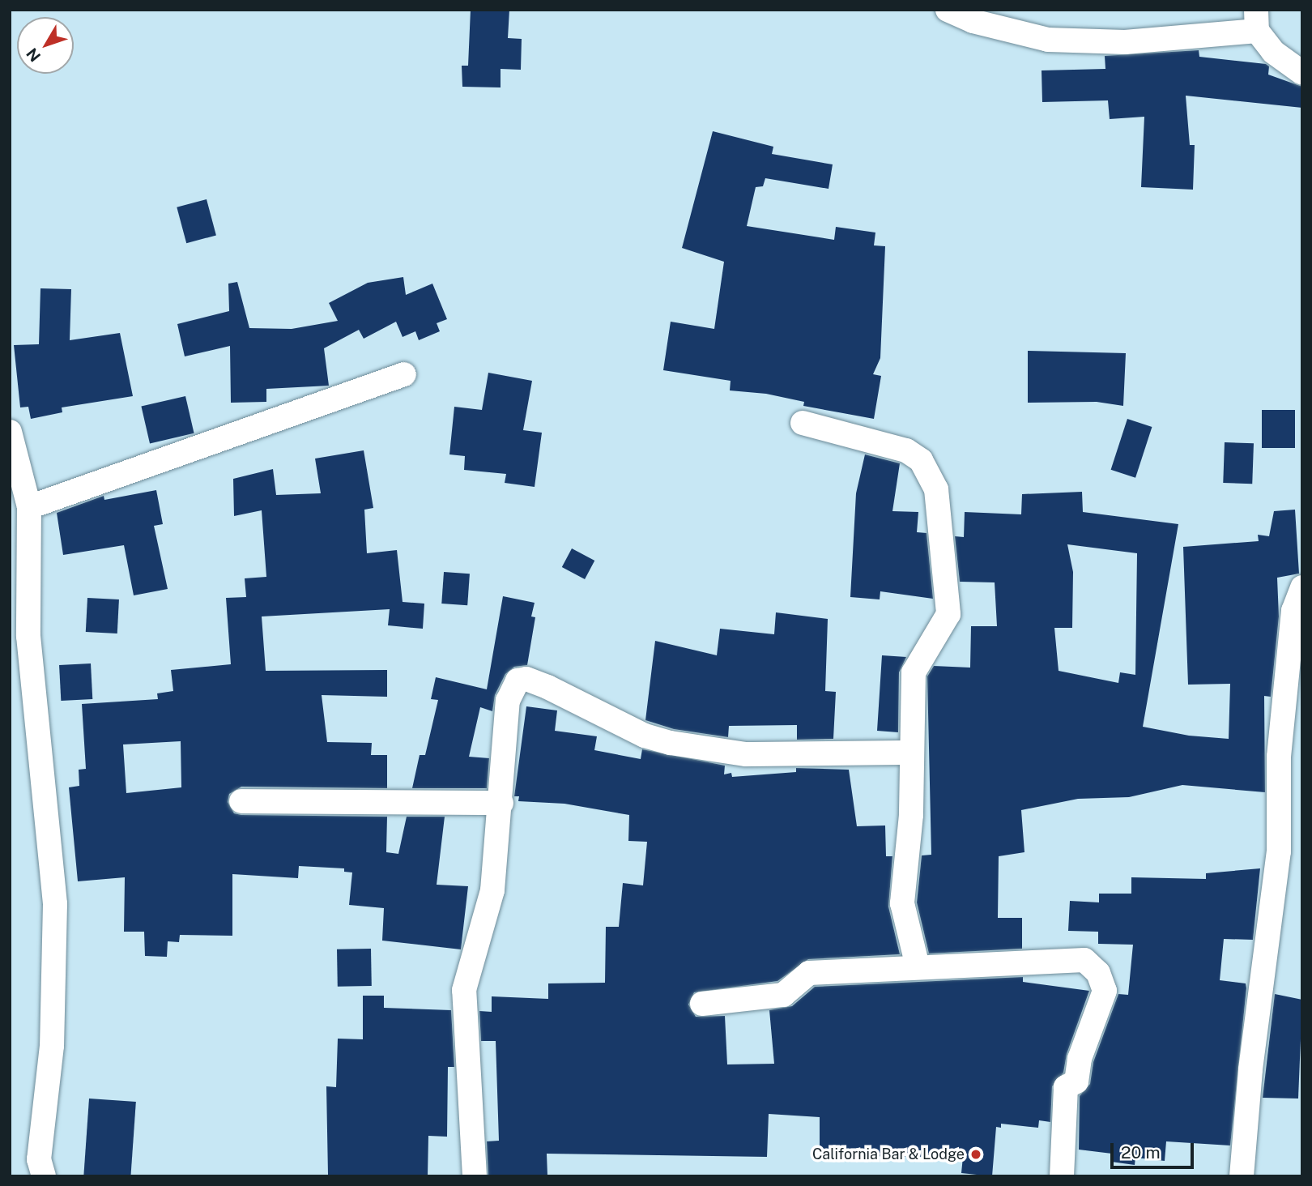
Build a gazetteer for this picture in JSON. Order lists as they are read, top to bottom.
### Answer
{
  "places": ["California Bar & Lodge"],
  "scale_bar": "20 m",
  "north": "bottom left"
}
